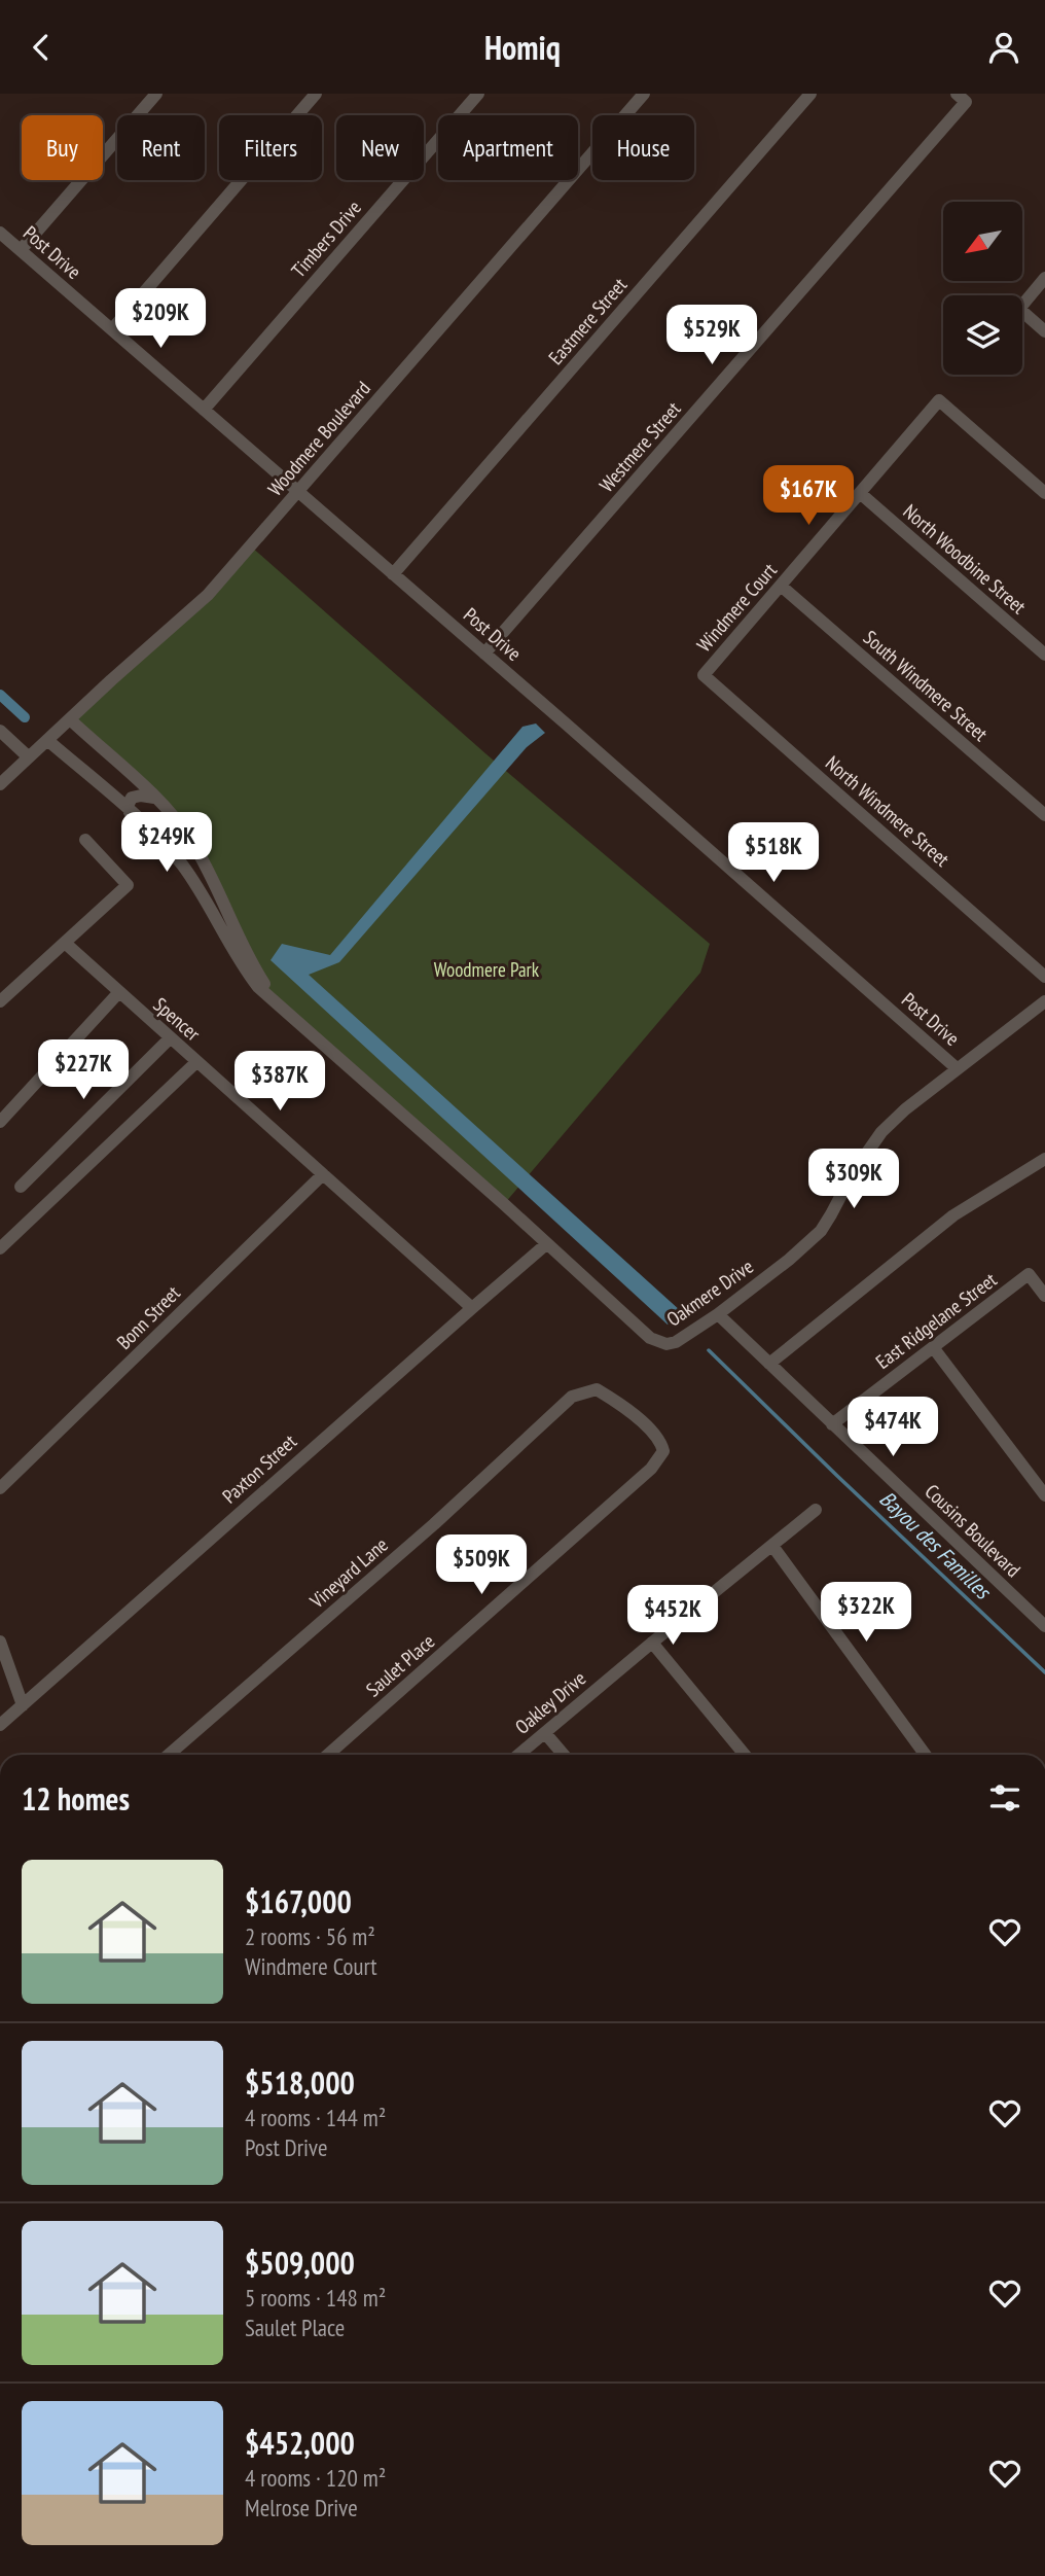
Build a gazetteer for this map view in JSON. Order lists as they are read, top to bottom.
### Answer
{
  "streets": {
    "street": [
      "Timbers Drive",
      "Post Drive",
      "Eastmere Street",
      "Woodmere Boulevard",
      "Westmere Street",
      "North Woodbine Street",
      "Windmere Court",
      "South Windmere Street",
      "North Windmere Street",
      "Spencer",
      "Oakmere Drive",
      "Bonn Street",
      "East Ridgelane Street",
      "Paxton Street",
      "Cousins Boulevard",
      "Vineyard Lane",
      "Saulet Place",
      "Oakley Drive"
    ]
  },
  "crossings": [
    ["Timbers Drive", "Post Drive"],
    ["Post Drive", "Eastmere Street"],
    ["Post Drive", "Woodmere Boulevard"],
    ["Post Drive", "Westmere Street"],
    ["Post Drive", "Oakmere Drive"],
    ["Woodmere Boulevard", "Oakmere Drive"],
    ["North Woodbine Street", "Windmere Court"],
    ["Windmere Court", "South Windmere Street"],
    ["Windmere Court", "North Windmere Street"],
    ["Spencer", "Bonn Street"],
    ["Spencer", "Paxton Street"],
    ["Oakmere Drive", "Paxton Street"],
    ["Oakmere Drive", "Cousins Boulevard"],
    ["East Ridgelane Street", "Cousins Boulevard"],
    ["Vineyard Lane", "Saulet Place"]
  ],
  "water": ["Bayou des Familles"],
  "parks": ["Woodmere Park"],
  "north": "bottom left",
  "page": {
    "header": "Homiq",
    "chip": [
      "Buy",
      "Rent",
      "Filters",
      "New",
      "Apartment",
      "House"
    ],
    "price": [
      "$209K",
      "$529K",
      "$167K",
      "$249K",
      "$518K",
      "$227K",
      "$387K",
      "$309K",
      "$474K",
      "$509K",
      "$322K",
      "$452K"
    ],
    "heading": "12 homes",
    "list": [
      {
        "name": "$167,000",
        "note": "2 rooms · 56 m² · Windmere Court"
      },
      {
        "name": "$518,000",
        "note": "4 rooms · 144 m² · Post Drive"
      },
      {
        "name": "$509,000",
        "note": "5 rooms · 148 m² · Saulet Place"
      },
      {
        "name": "$452,000",
        "note": "4 rooms · 120 m² · Melrose Drive"
      }
    ]
  }
}
